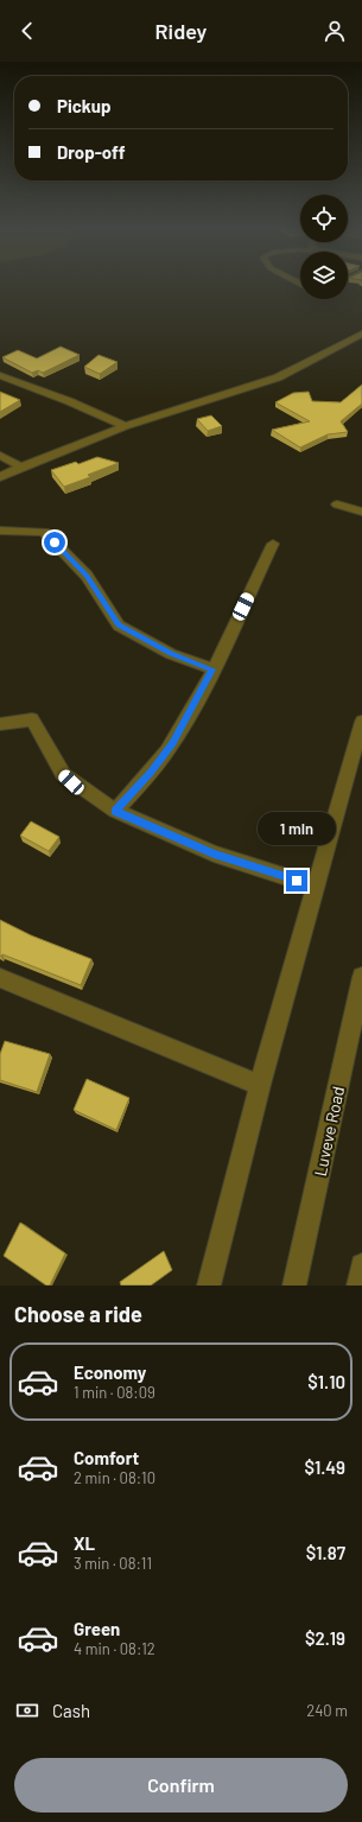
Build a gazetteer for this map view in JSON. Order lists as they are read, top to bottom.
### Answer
{
  "streets": {
    "street": ["Luveve Road"]
  },
  "page": {
    "header": "Ridey",
    "banner": ["Pickup", "Drop-off"],
    "bubble": "1 min",
    "heading": "Choose a ride",
    "list": [
      {
        "name": "Economy",
        "note": "1 min · 08:09",
        "value": "$1.10"
      },
      {
        "name": "Comfort",
        "note": "2 min · 08:10",
        "value": "$1.49"
      },
      {
        "name": "XL",
        "note": "3 min · 08:11",
        "value": "$1.87"
      },
      {
        "name": "Green",
        "note": "4 min · 08:12",
        "value": "$2.19"
      }
    ],
    "pay": ["Cash", "240 m"],
    "buttons": "Confirm"
  }
}
